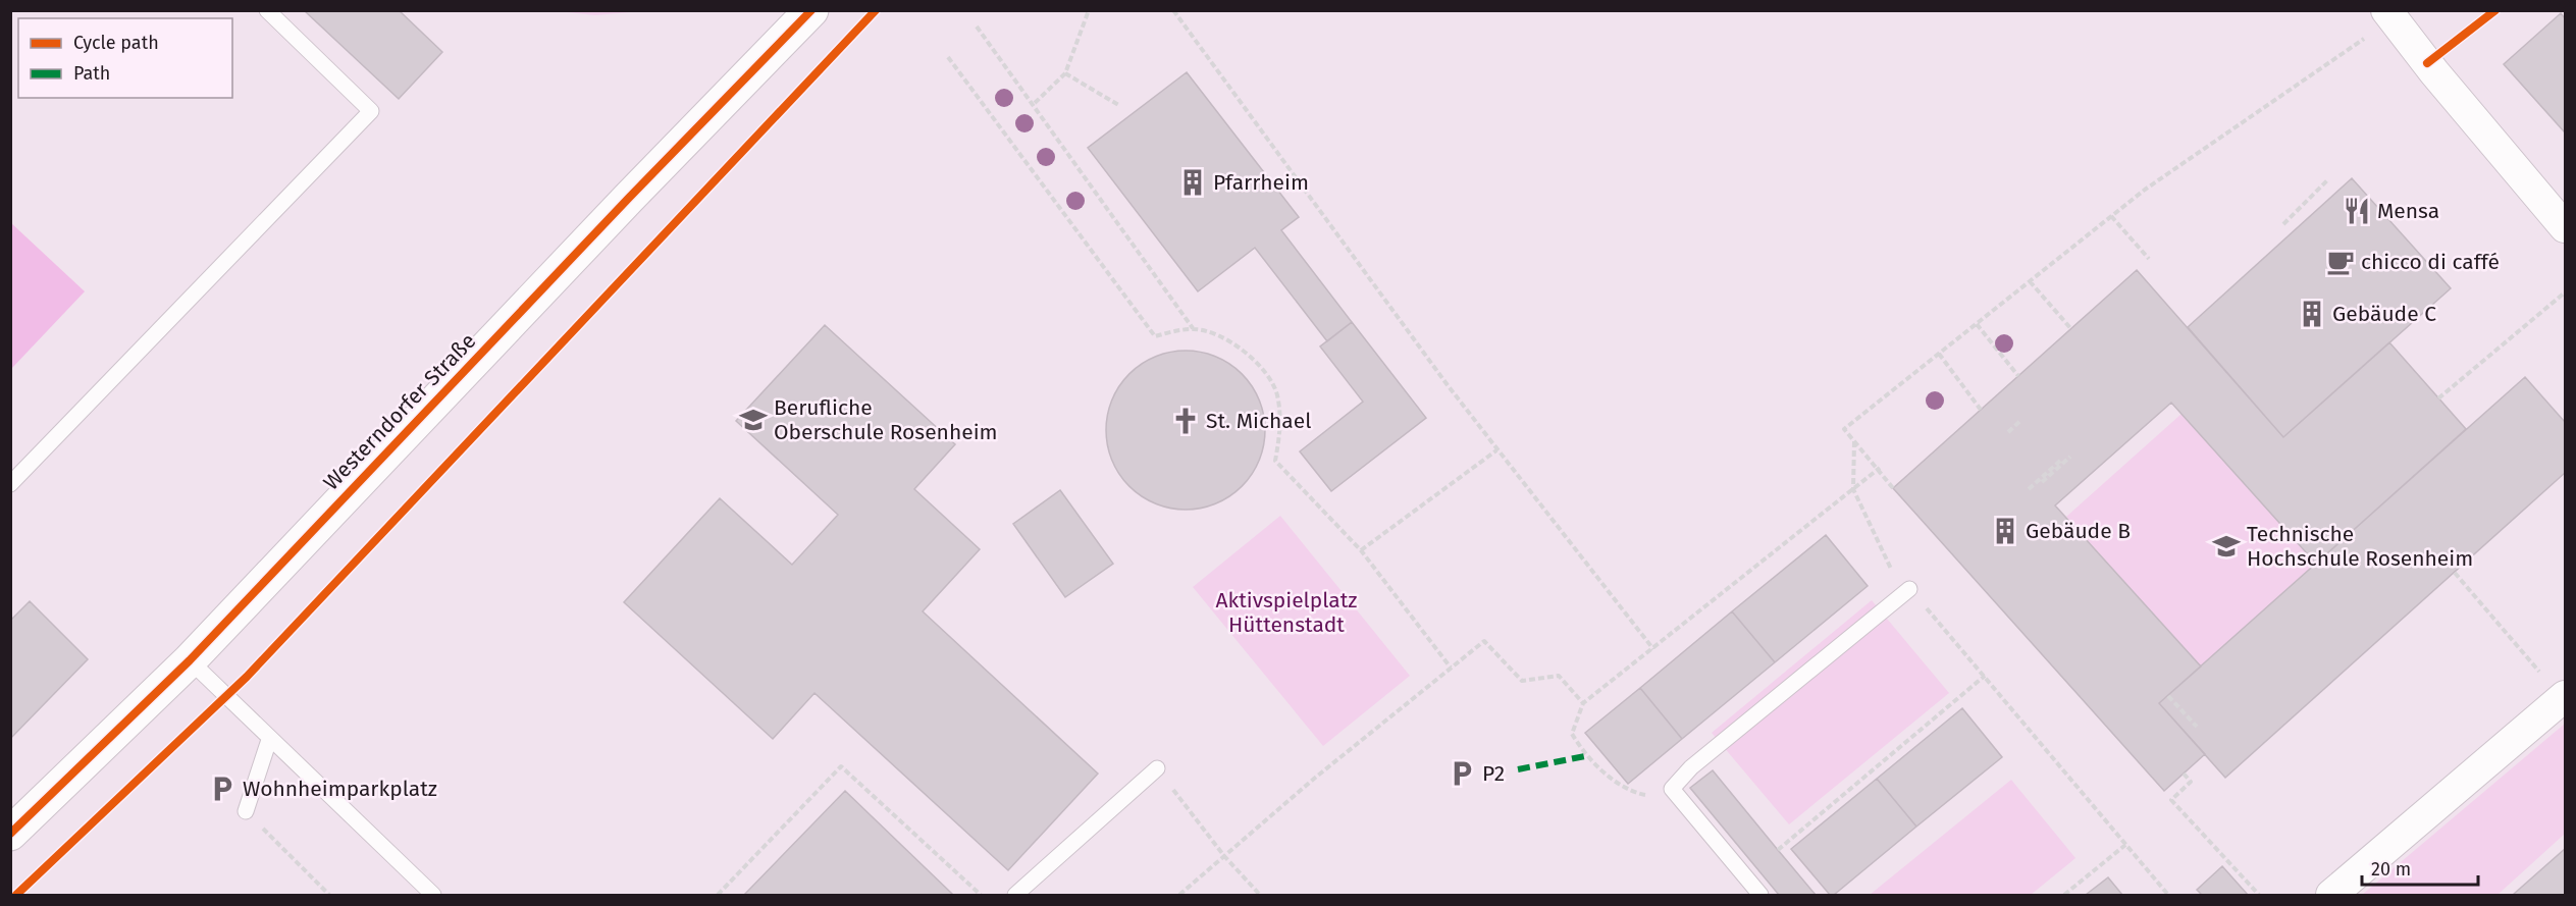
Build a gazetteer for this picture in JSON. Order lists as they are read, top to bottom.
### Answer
{
  "streets": {
    "main road": ["Westerndorfer Straße"]
  },
  "parks": ["Aktivspielplatz Hüttenstadt"],
  "places": {
    "building": ["Pfarrheim", "Gebäude C", "Gebäude B"],
    "restaurant": ["Mensa"],
    "cafe": ["chicco di caffé"],
    "school or university": ["Berufliche Oberschule Rosenheim", "Technische Hochschule Rosenheim"],
    "church": ["St. Michael"],
    "parking": ["P2", "Wohnheimparkplatz"]
  },
  "legend": ["Cycle path", "Path"],
  "scale_bar": "20 m"
}
